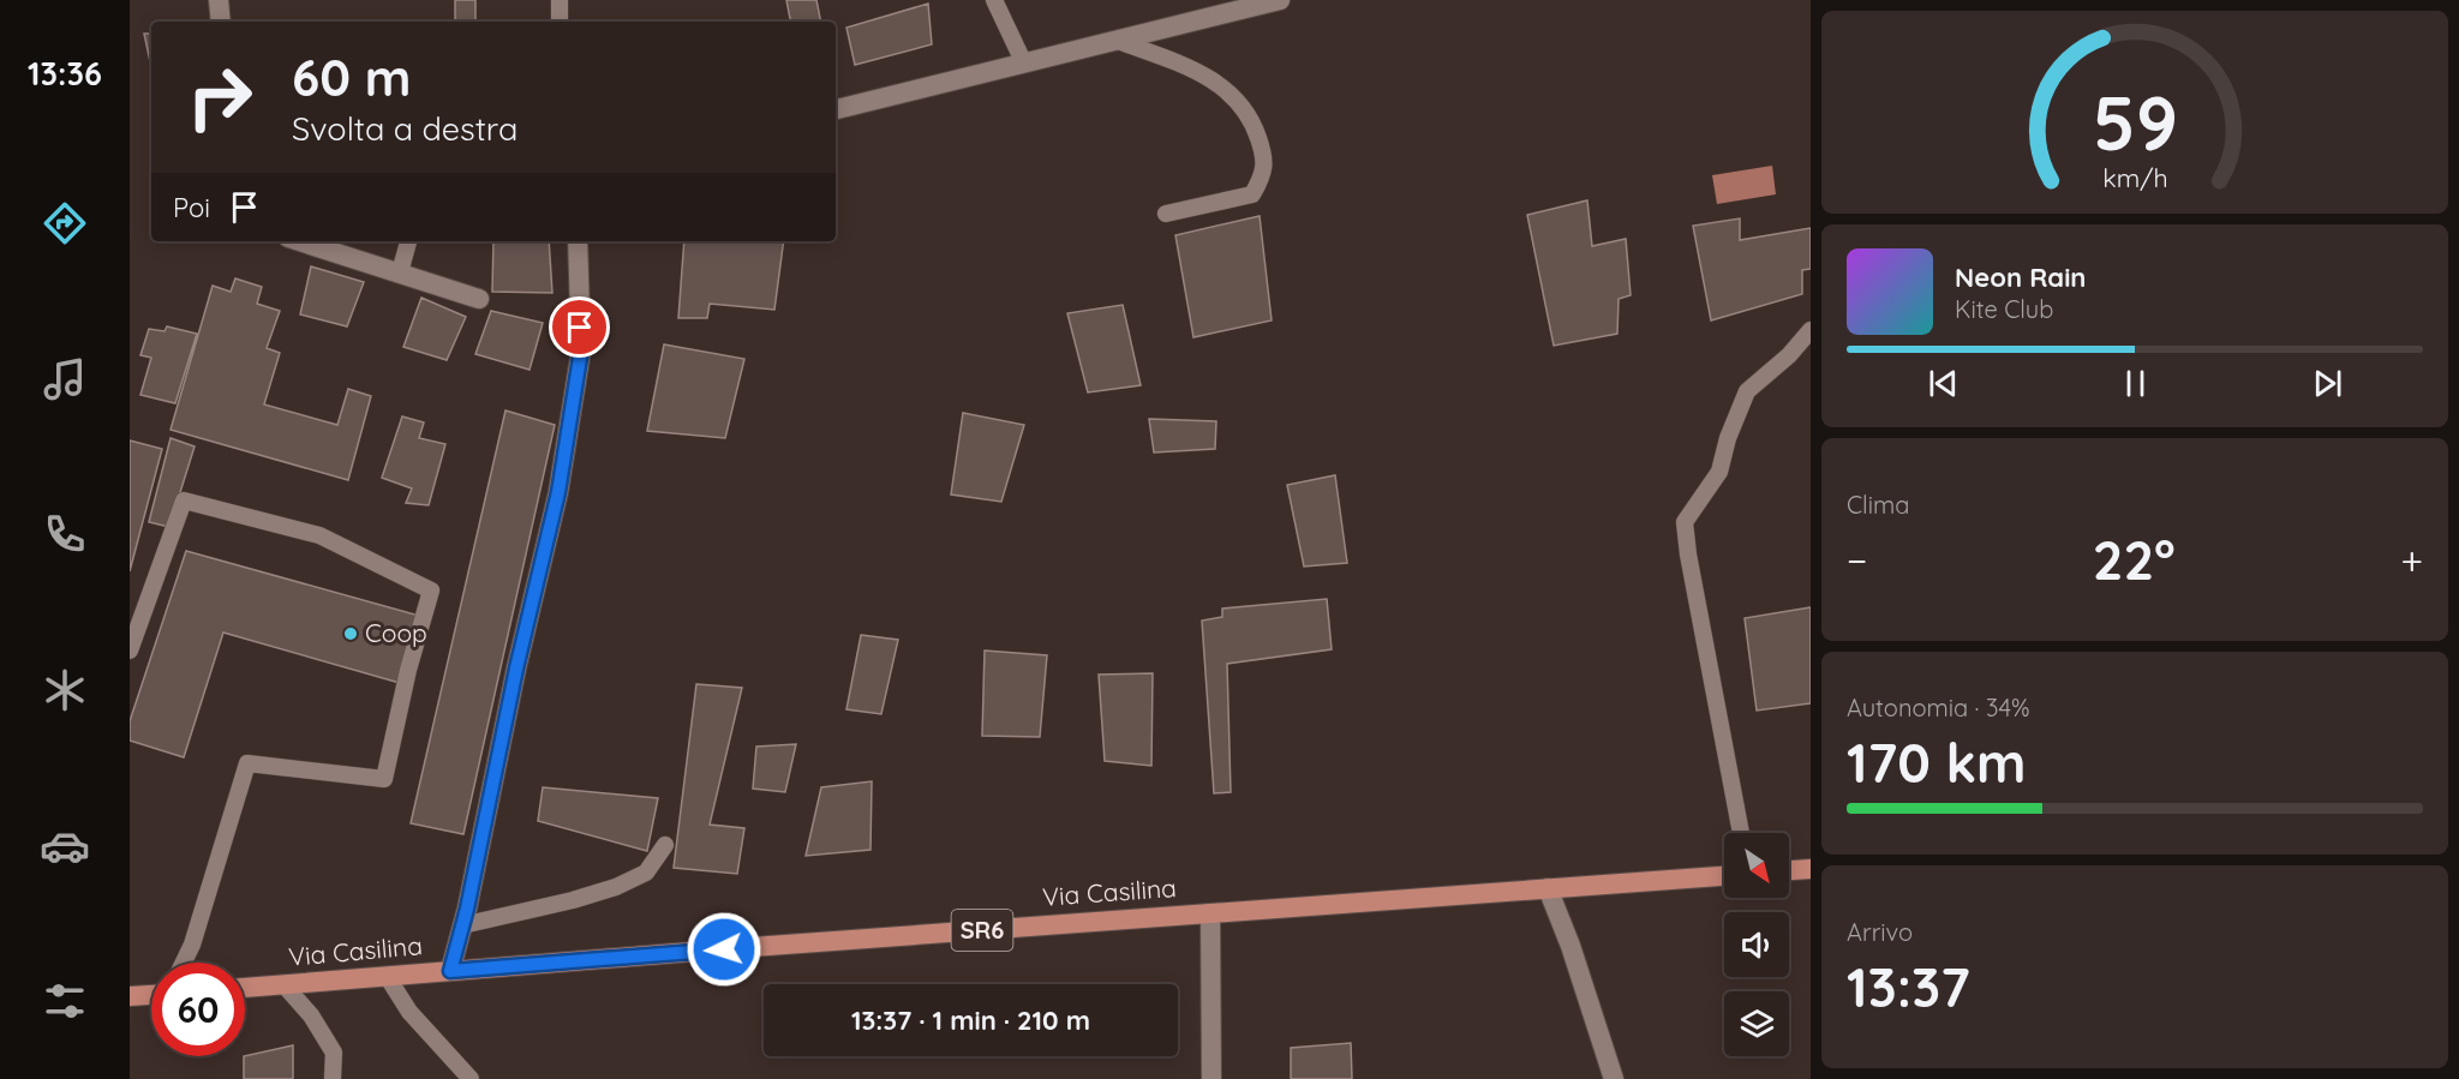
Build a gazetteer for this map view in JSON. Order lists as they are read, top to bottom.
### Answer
{
  "streets": {
    "main road": ["Via Casilina", "SR6"]
  },
  "places": ["Coop"],
  "north": "bottom right",
  "page": {
    "tabs": "13:36",
    "turn": ["60 m", "Svolta a destra"],
    "then": "Poi",
    "song": ["Neon Rain", "Kite Club"],
    "tile": [
      "Clima",
      ["Autonomia · 34%", "170 km"],
      ["Arrivo", "13:37"]
    ],
    "heat": ["−", "22°", "+"],
    "limit": "60",
    "trip": "13:37 · 1 min · 210 m",
    "gauge": ["59", "km/h"]
  }
}
